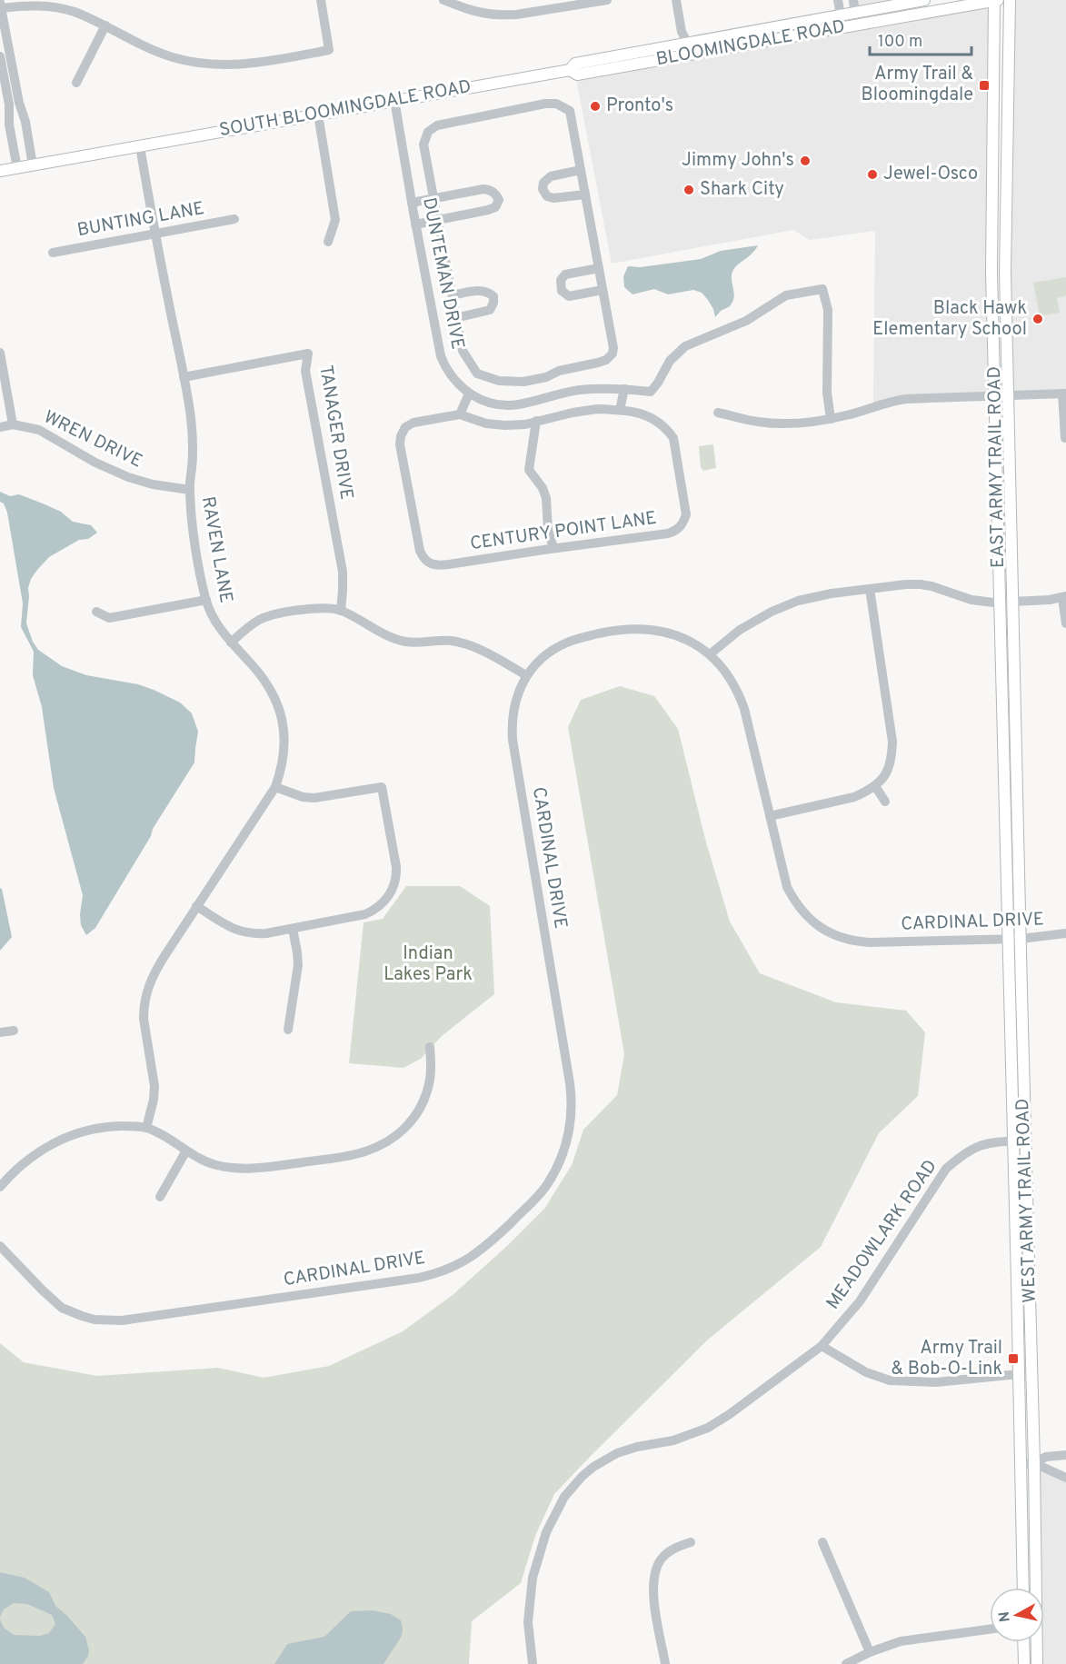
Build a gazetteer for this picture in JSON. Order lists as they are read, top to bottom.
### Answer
{
  "streets": {
    "main road": [
      "BLOOMINGDALE ROAD",
      "SOUTH BLOOMINGDALE ROAD",
      "EAST ARMY TRAIL ROAD",
      "WEST ARMY TRAIL ROAD"
    ],
    "street": [
      "BUNTING LANE",
      "DUNTEMAN DRIVE",
      "TANAGER DRIVE",
      "WREN DRIVE",
      "CENTURY POINT LANE",
      "RAVEN LANE",
      "CARDINAL DRIVE",
      "MEADOWLARK ROAD"
    ]
  },
  "crossings": [
    ["BLOOMINGDALE ROAD", "SOUTH BLOOMINGDALE ROAD"],
    ["BLOOMINGDALE ROAD", "EAST ARMY TRAIL ROAD"],
    ["SOUTH BLOOMINGDALE ROAD", "DUNTEMAN DRIVE"],
    ["SOUTH BLOOMINGDALE ROAD", "RAVEN LANE"],
    ["BUNTING LANE", "RAVEN LANE"],
    ["TANAGER DRIVE", "RAVEN LANE"],
    ["WREN DRIVE", "RAVEN LANE"],
    ["EAST ARMY TRAIL ROAD", "WEST ARMY TRAIL ROAD"],
    ["CARDINAL DRIVE", "WEST ARMY TRAIL ROAD"],
    ["WEST ARMY TRAIL ROAD", "MEADOWLARK ROAD"]
  ],
  "parks": ["Indian Lakes Park"],
  "places": {
    "transit": ["Army Trail & Bloomingdale", "Army Trail & Bob-O-Link"],
    "other": [
      "Pronto's",
      "Jimmy John's",
      "Jewel-Osco",
      "Shark City",
      "Black Hawk Elementary School"
    ]
  },
  "scale_bar": "100 m",
  "north": "left"
}
